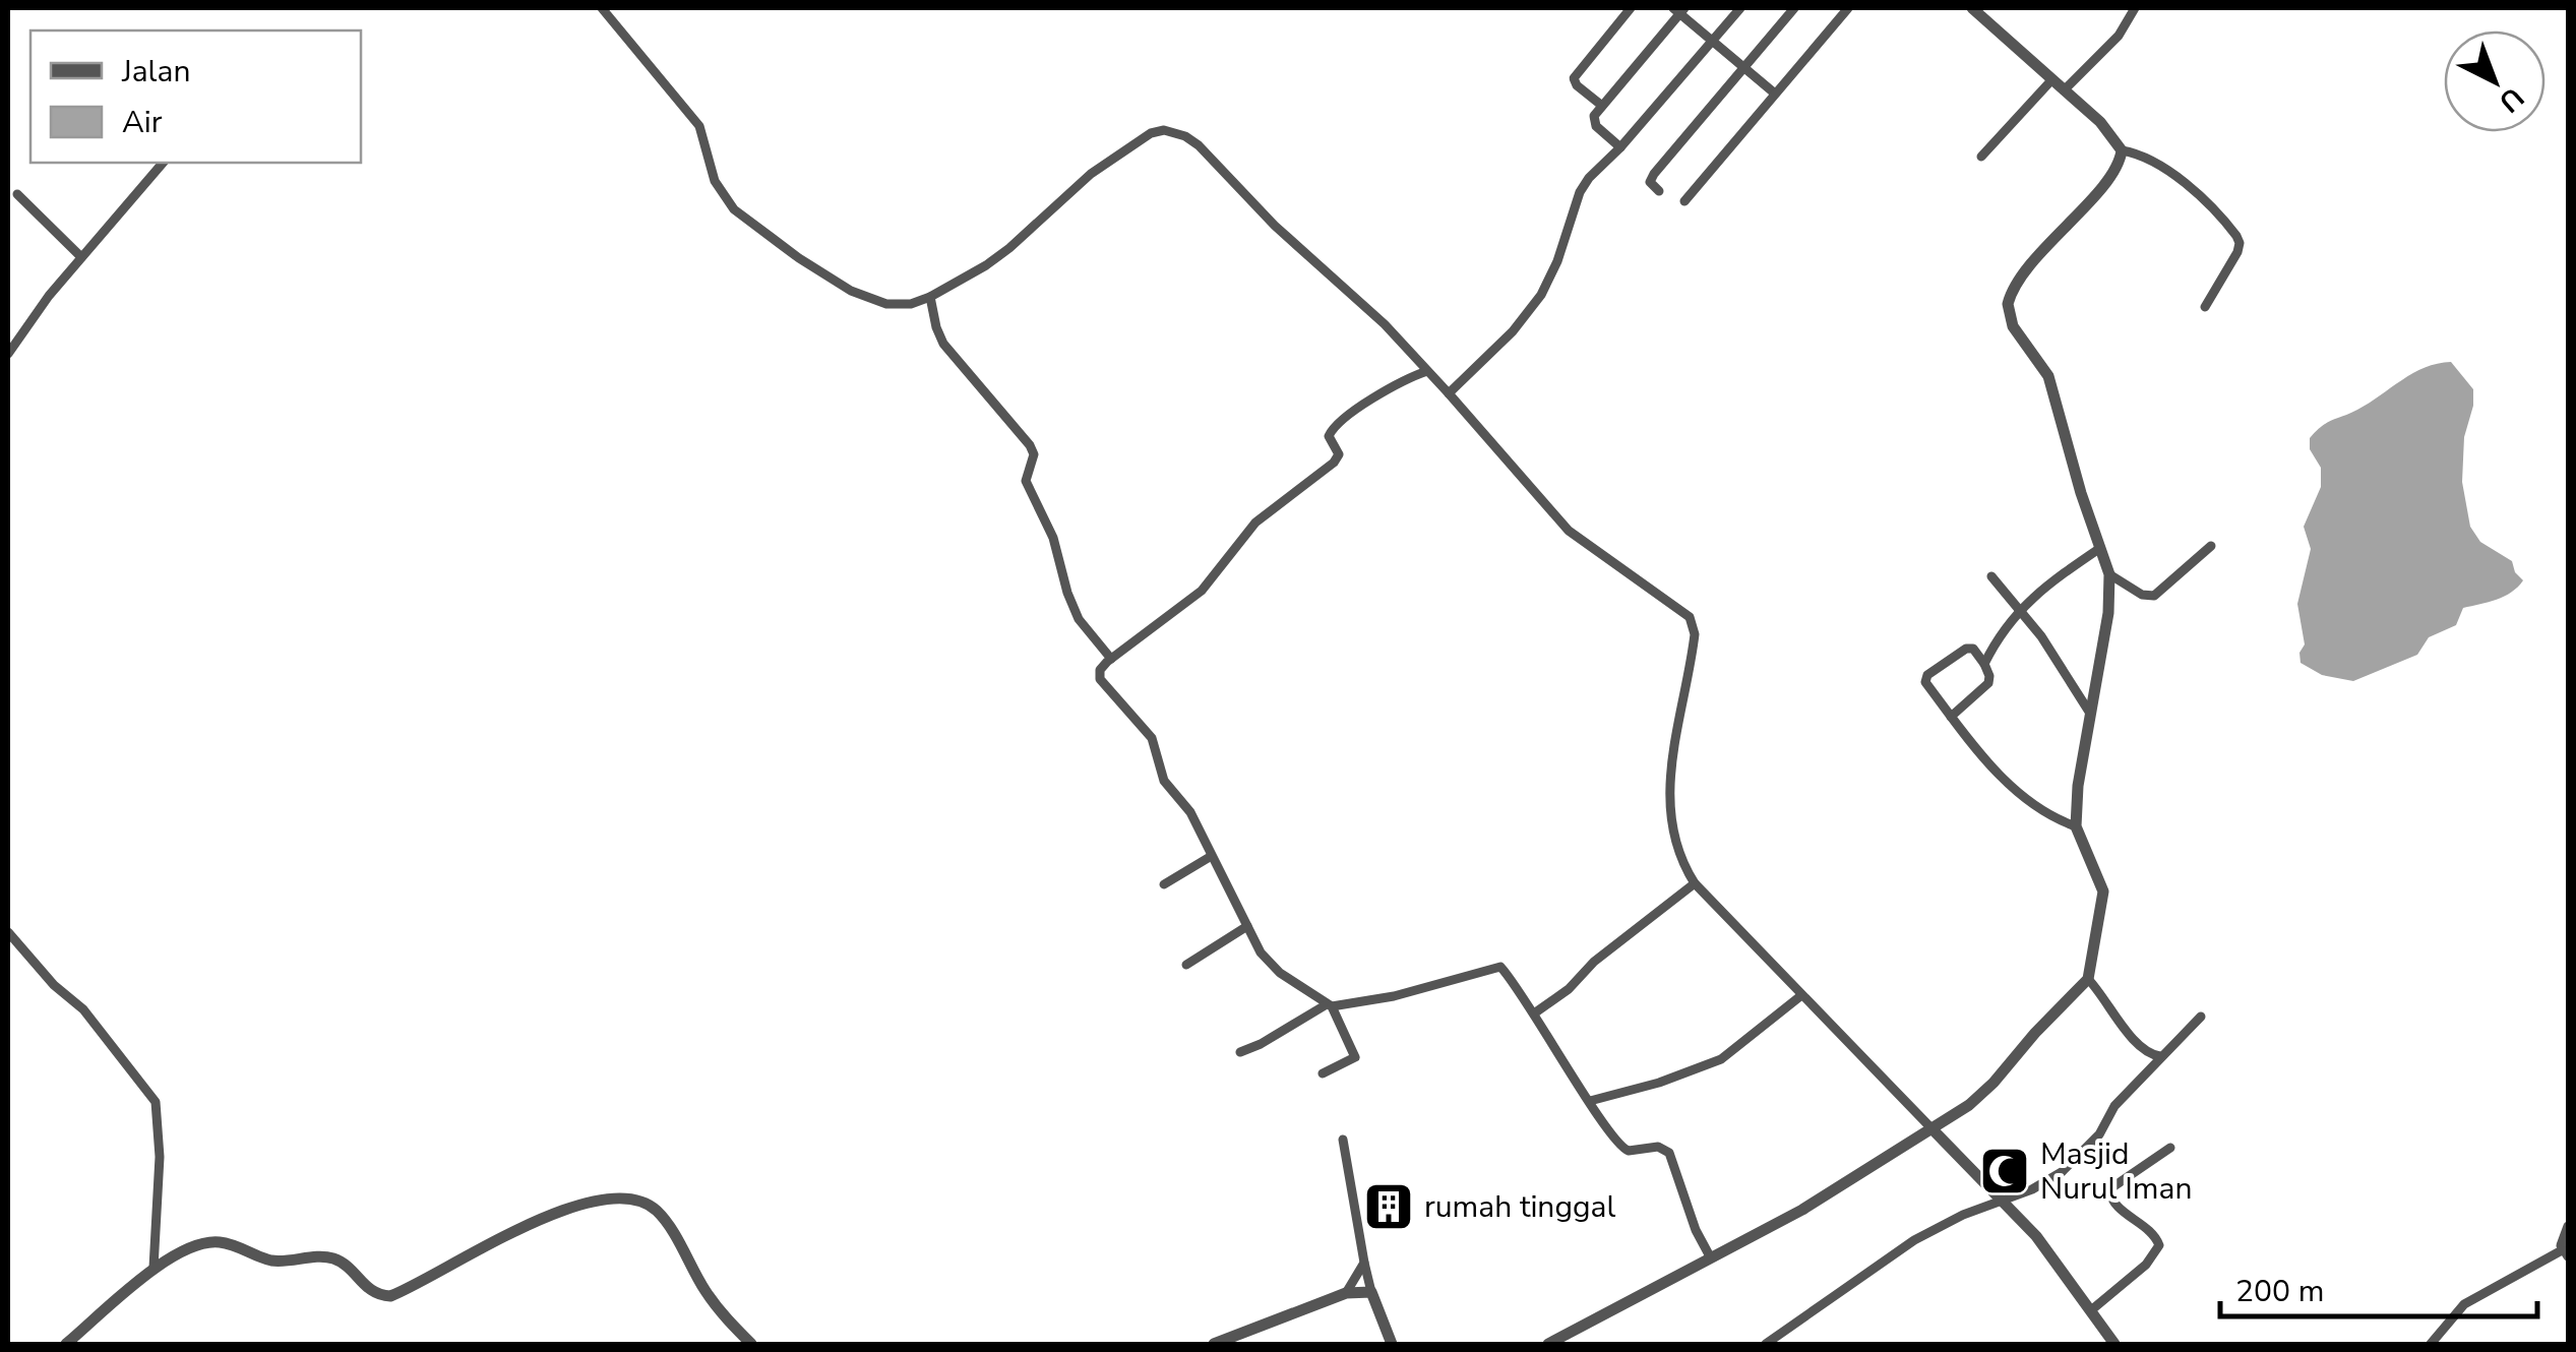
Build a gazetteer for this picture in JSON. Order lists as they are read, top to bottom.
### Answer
{
  "places": {
    "mosque": ["Masjid Nurul Iman"],
    "building": ["rumah tinggal"]
  },
  "legend": ["Jalan", "Air"],
  "scale_bar": "200 m",
  "north": "bottom right"
}
